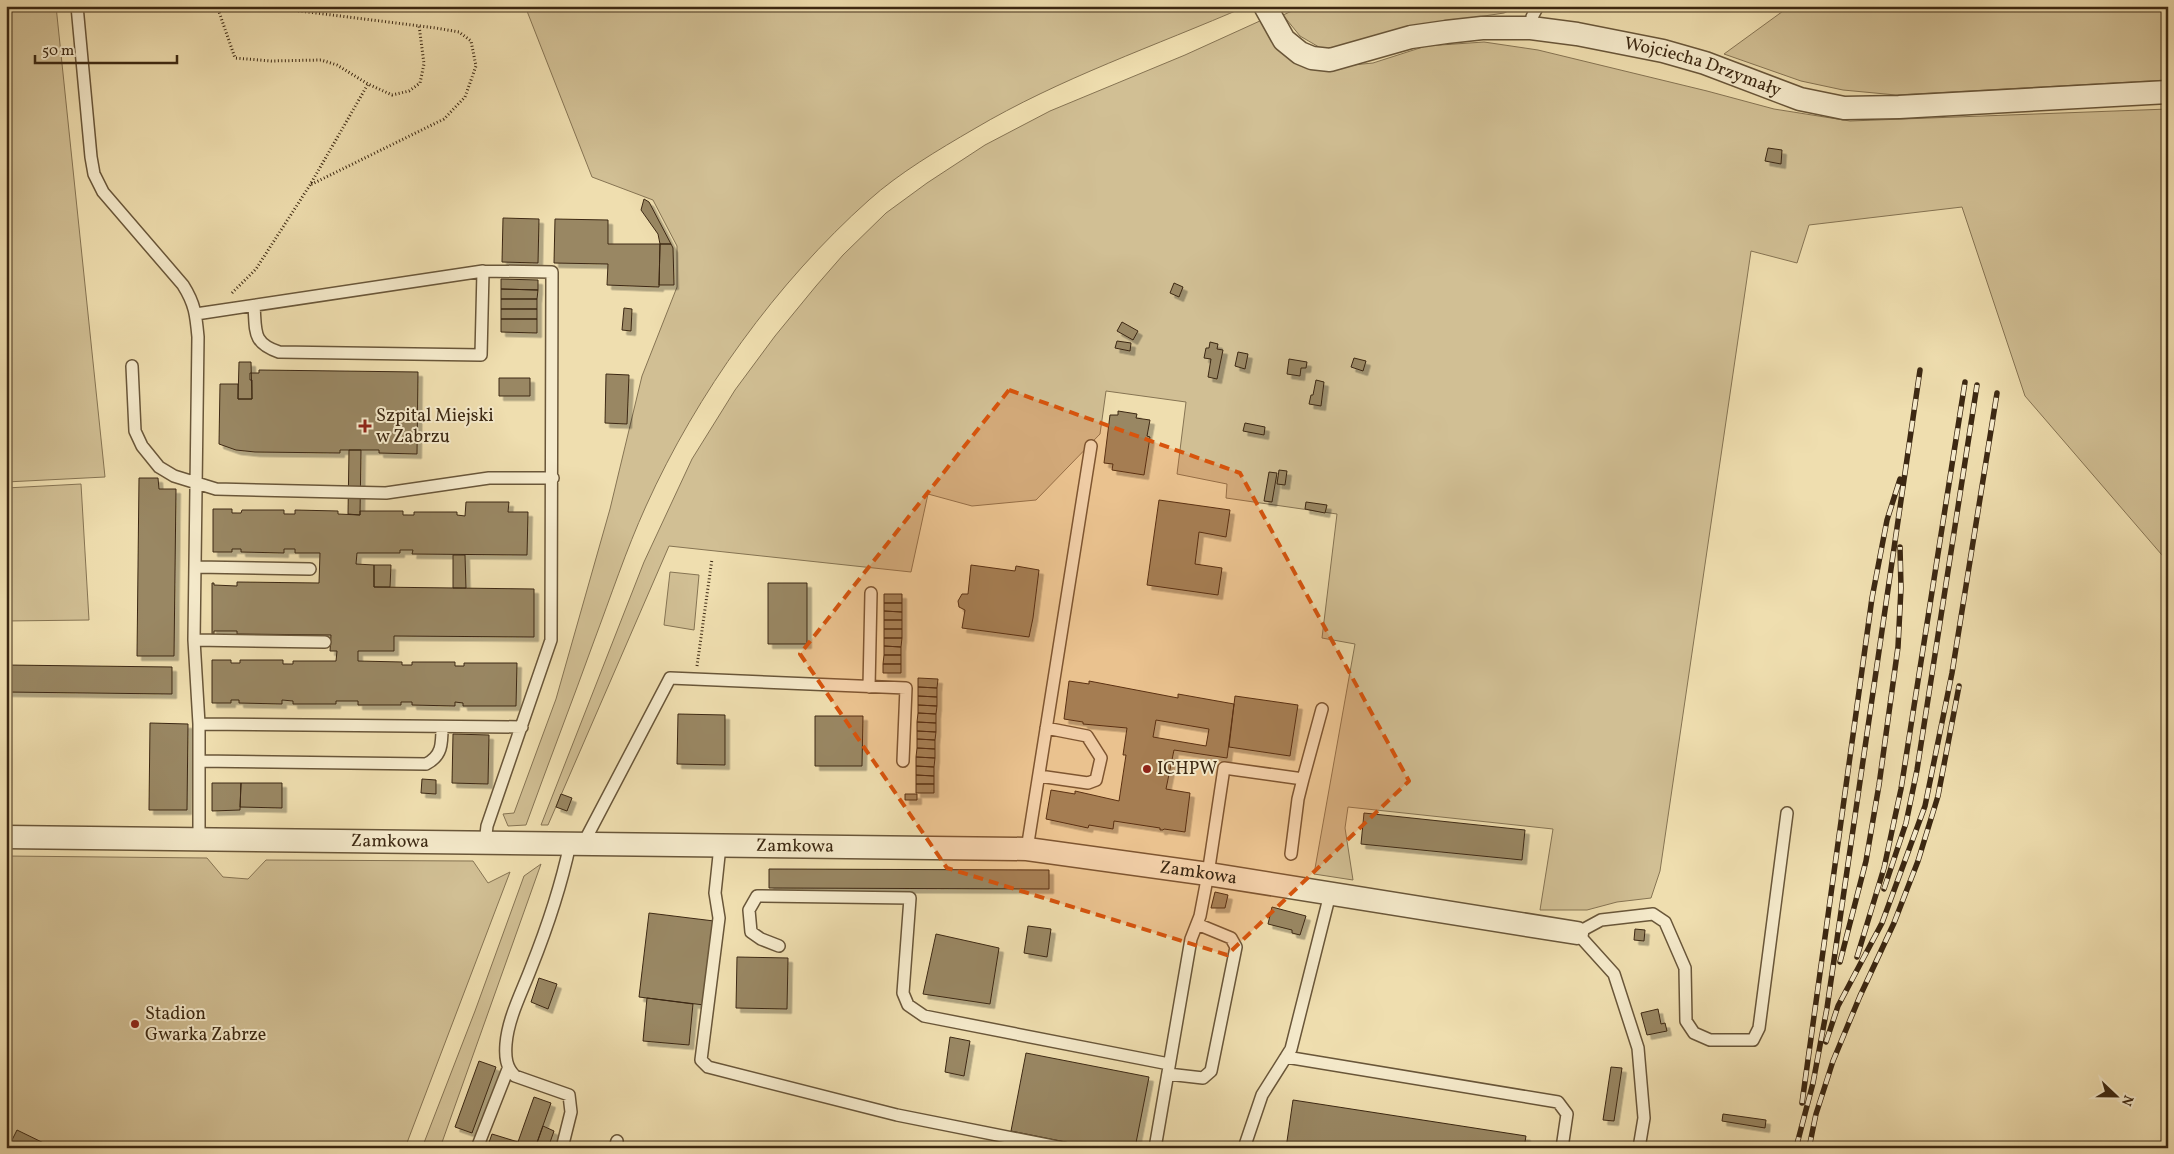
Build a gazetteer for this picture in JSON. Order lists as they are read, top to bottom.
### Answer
{
  "streets": {
    "street": ["Wojciecha Drzymały", "Zamkowa"]
  },
  "places": {
    "health": ["Szpital Miejski w Zabrzu"],
    "other": ["ICHPW", "Stadion Gwarka Zabrze"]
  },
  "scale_bar": "50 m",
  "north": "right"
}
